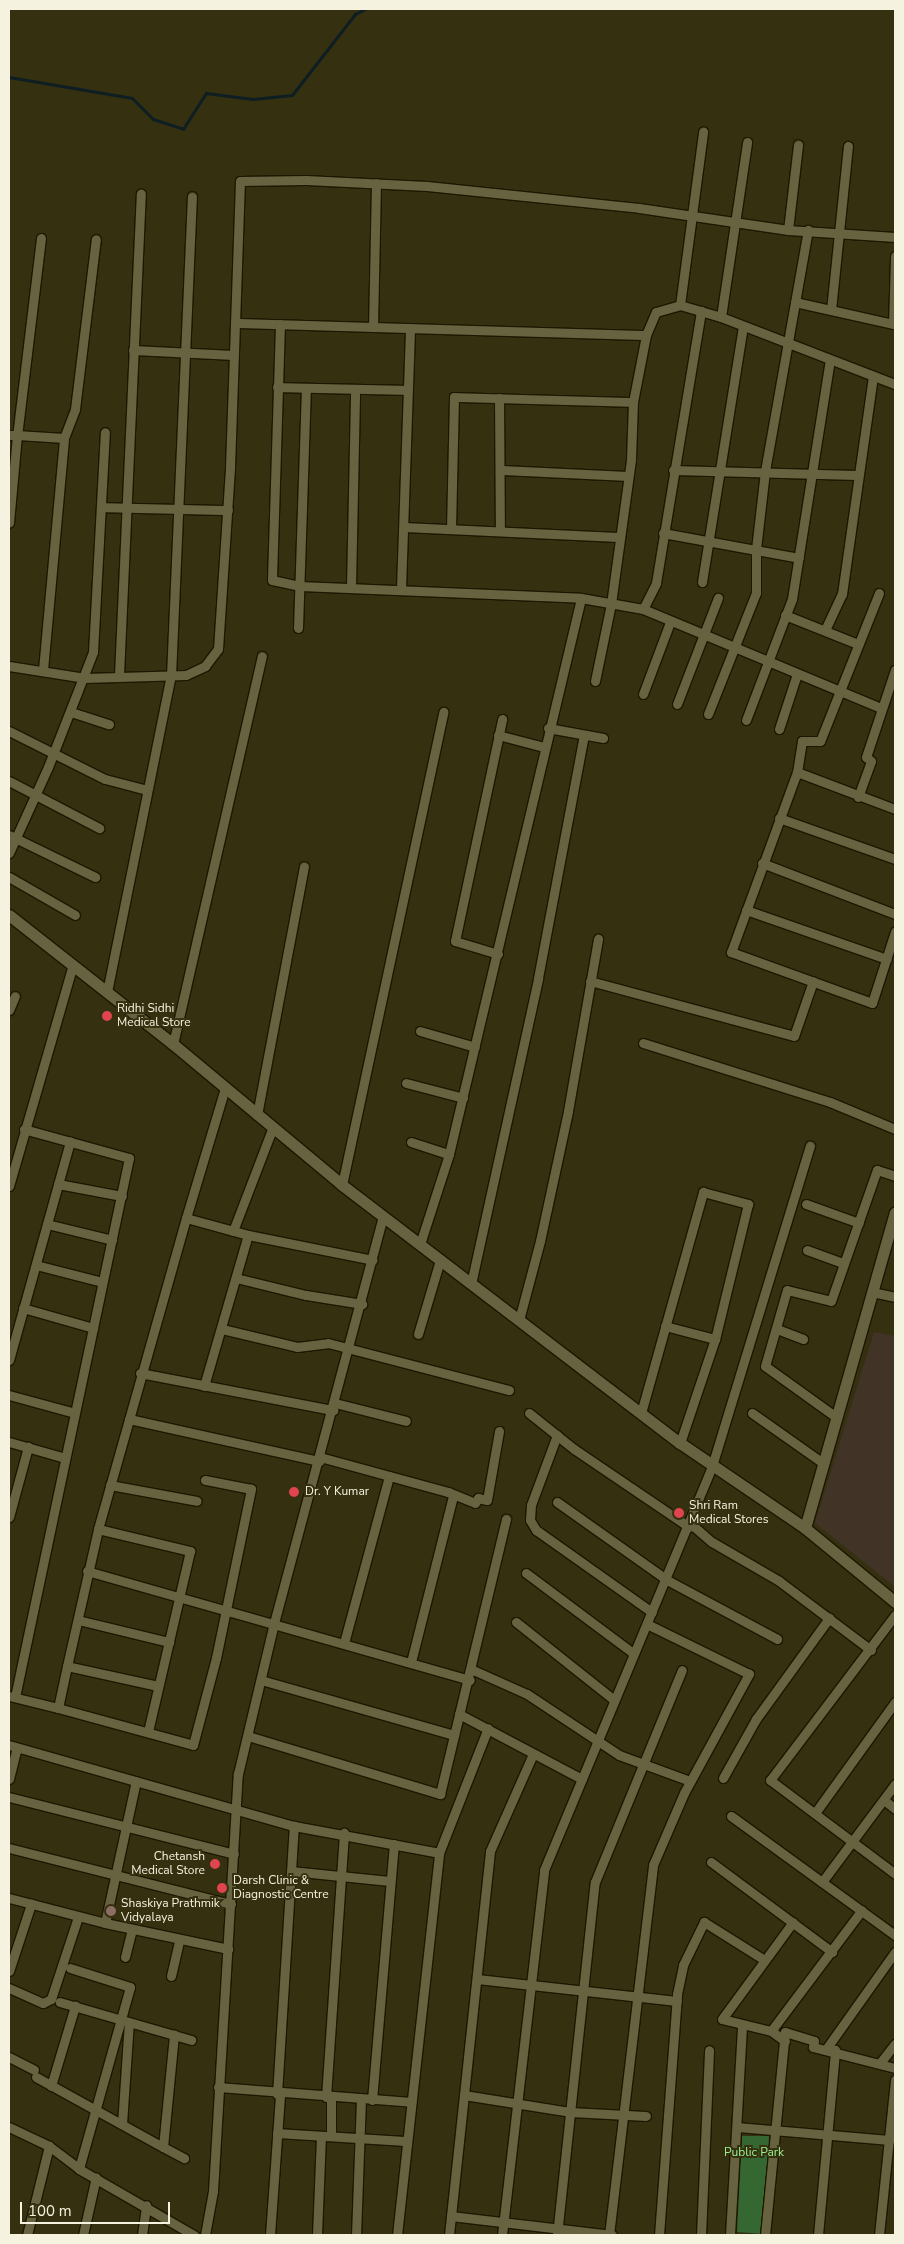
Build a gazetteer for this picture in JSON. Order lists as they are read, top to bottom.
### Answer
{
  "parks": ["Public Park"],
  "places": [
    "Ridhi Sidhi Medical Store",
    "Dr. Y Kumar",
    "Shri Ram Medical Stores",
    "Chetansh Medical Store",
    "Darsh Clinic & Diagnostic Centre",
    "Shaskiya Prathmik Vidyalaya"
  ],
  "scale_bar": "100 m"
}
